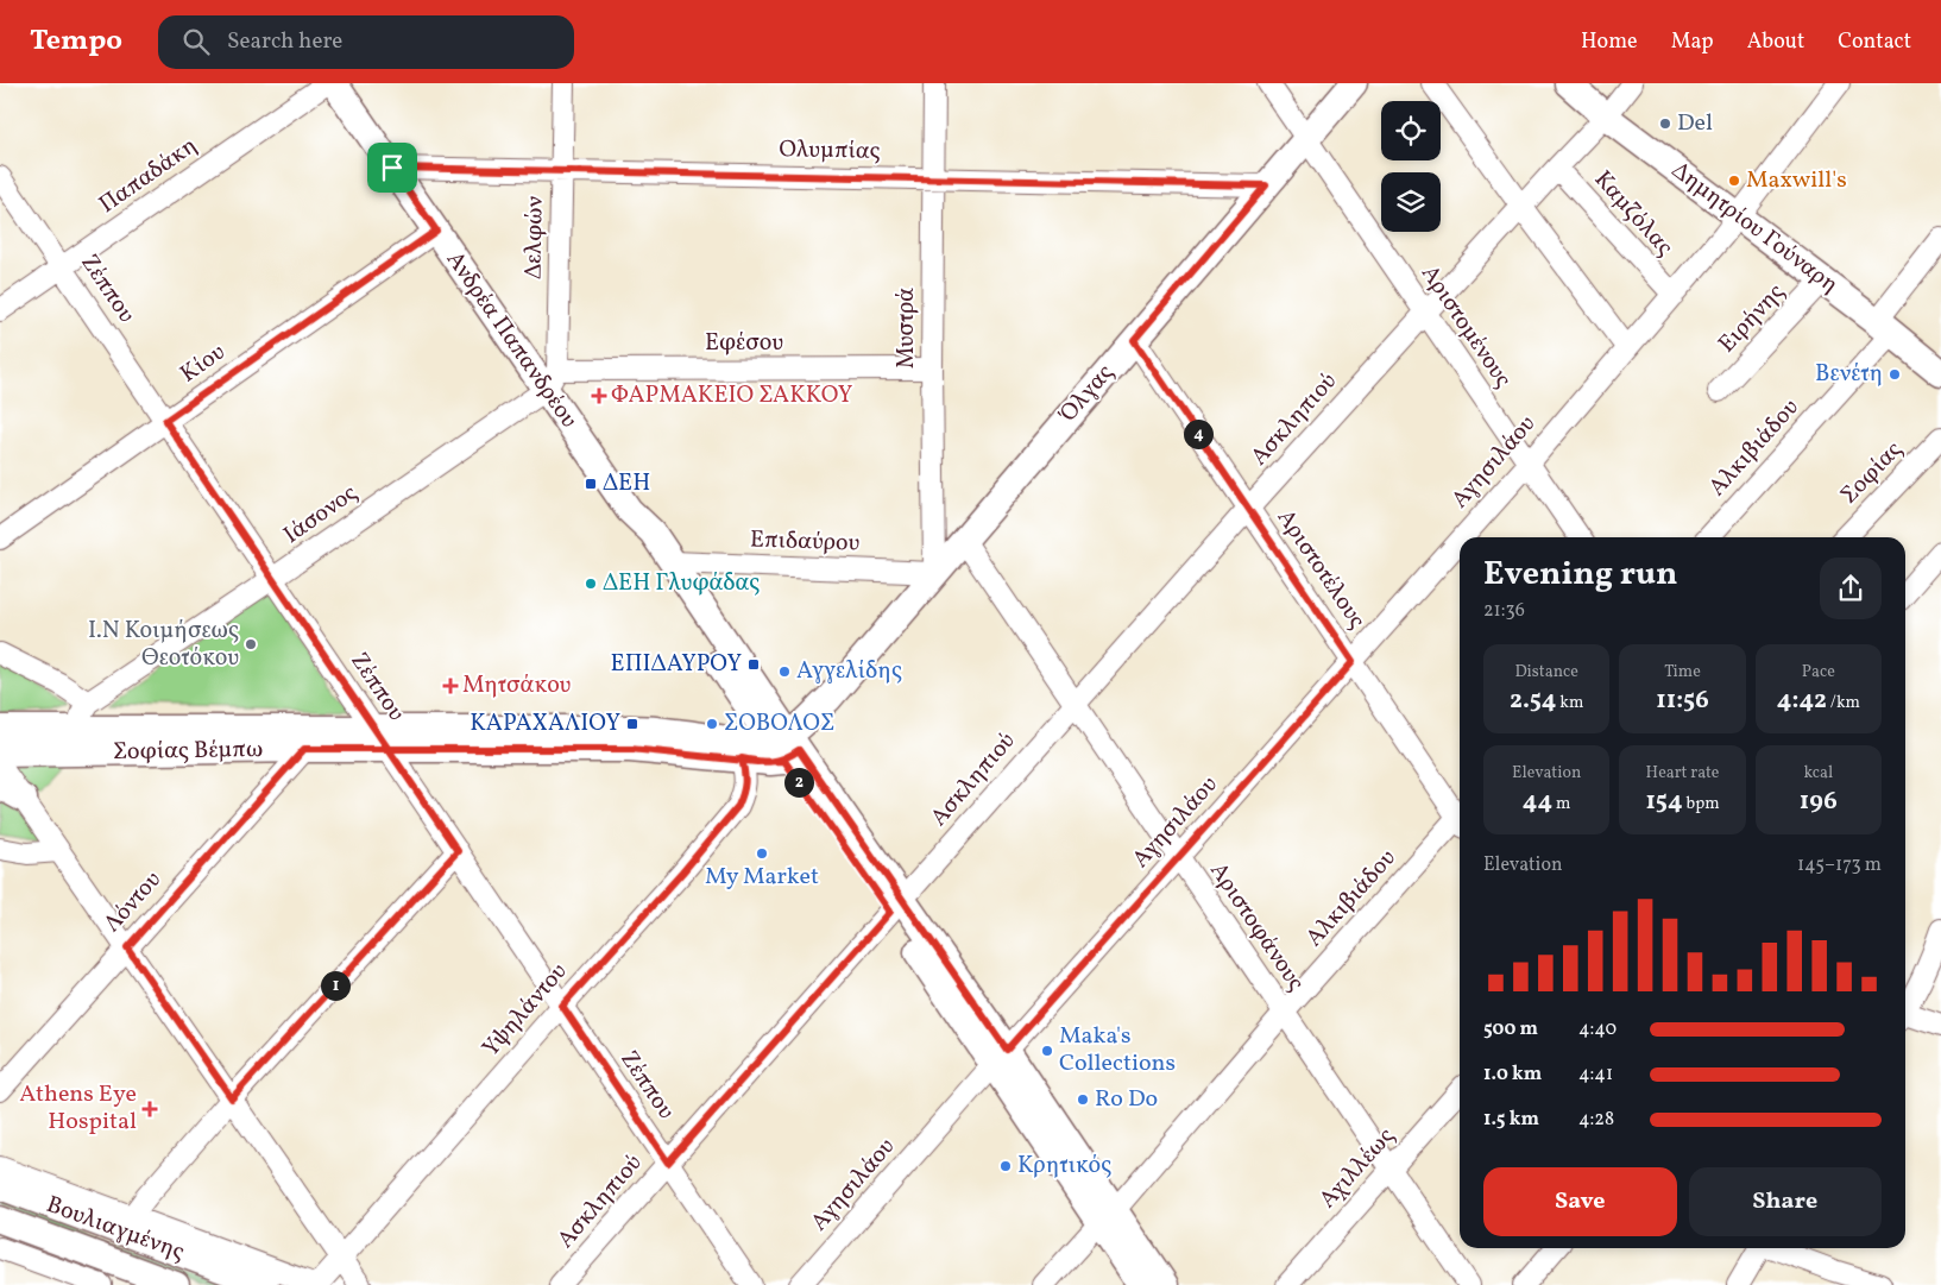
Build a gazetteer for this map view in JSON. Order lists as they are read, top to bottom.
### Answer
{
  "streets": {
    "main road": [
      "Δημητρίου Γούναρη",
      "Ανδρέα Παπανδρέου",
      "Όλγας",
      "Σοφίας Βέμπω",
      "Βουλιαγμένης"
    ],
    "street": [
      "Ολυμπίας",
      "Παπαδάκη",
      "Καμζόλας",
      "Δελφών",
      "Ζέππου",
      "Ειρήνης",
      "Αριστομένους",
      "Μυστρά",
      "Εφέσου",
      "Κίου",
      "Ασκληπιού",
      "Αλκιβιάδου",
      "Αγησιλάου",
      "Σοφίας",
      "Ιάσονος",
      "Επιδαύρου",
      "Αριστοτέλους",
      "Λόντου",
      "Αριστοφάνους",
      "Υψηλάντου",
      "Αχιλλέως"
    ]
  },
  "crossings": [
    ["Ολυμπίας", "Δελφών"],
    ["Ολυμπίας", "Μυστρά"],
    ["Ολυμπίας", "Ανδρέα Παπανδρέου"],
    ["Ολυμπίας", "Όλγας"],
    ["Παπαδάκη", "Ζέππου"],
    ["Καμζόλας", "Ασκληπιού"],
    ["Καμζόλας", "Αγησιλάου"],
    ["Δημητρίου Γούναρη", "Ειρήνης"],
    ["Δημητρίου Γούναρη", "Ασκληπιού"],
    ["Δημητρίου Γούναρη", "Αλκιβιάδου"],
    ["Δημητρίου Γούναρη", "Αγησιλάου"],
    ["Δελφών", "Ανδρέα Παπανδρέου"],
    ["Δελφών", "Εφέσου"],
    ["Δελφών", "Ιάσονος"],
    ["Ζέππου", "Κίου"],
    ["Ζέππου", "Ασκληπιού"],
    ["Ζέππου", "Ιάσονος"],
    ["Ζέππου", "Σοφίας Βέμπω"],
    ["Ζέππου", "Υψηλάντου"],
    ["Αριστομένους", "Όλγας"],
    ["Αριστομένους", "Ασκληπιού"],
    ["Αριστομένους", "Αγησιλάου"],
    ["Μυστρά", "Εφέσου"],
    ["Μυστρά", "Όλγας"],
    ["Μυστρά", "Επιδαύρου"],
    ["Ανδρέα Παπανδρέου", "Εφέσου"],
    ["Ανδρέα Παπανδρέου", "Κίου"],
    ["Ανδρέα Παπανδρέου", "Όλγας"],
    ["Ανδρέα Παπανδρέου", "Ασκληπιού"],
    ["Ανδρέα Παπανδρέου", "Αλκιβιάδου"],
    ["Ανδρέα Παπανδρέου", "Αγησιλάου"],
    ["Ανδρέα Παπανδρέου", "Ιάσονος"],
    ["Ανδρέα Παπανδρέου", "Επιδαύρου"],
    ["Ανδρέα Παπανδρέου", "Σοφίας Βέμπω"],
    ["Εφέσου", "Ιάσονος"],
    ["Όλγας", "Επιδαύρου"],
    ["Όλγας", "Αριστοτέλους"],
    ["Όλγας", "Σοφίας Βέμπω"],
    ["Όλγας", "Αριστοφάνους"],
    ["Ασκληπιού", "Αριστοτέλους"],
    ["Ασκληπιού", "Αριστοφάνους"],
    ["Αλκιβιάδου", "Αριστοφάνους"],
    ["Αγησιλάου", "Αριστοτέλους"],
    ["Αγησιλάου", "Αριστοφάνους"],
    ["Σοφίας Βέμπω", "Λόντου"],
    ["Σοφίας Βέμπω", "Υψηλάντου"],
    ["Αριστοφάνους", "Αχιλλέως"]
  ],
  "places": {
    "other": [
      "Del",
      "Maxwill's",
      "Βενέτη",
      "ΔΕΗ Γλυφάδας",
      "Ι.Ν Κοιμήσεως Θεοτόκου",
      "Αγγελίδης",
      "ΣΟΒΟΛΟΣ",
      "My Market",
      "Maka's Collections",
      "Ro Do",
      "Κρητικός"
    ],
    "health": ["ΦΑΡΜΑΚΕΙΟ ΣΑΚΚΟΥ", "Μητσάκου", "Athens Eye Hospital"],
    "transit": ["ΔΕΗ", "ΕΠΙΔΑΥΡΟΥ", "ΚΑΡΑΧΑΛΙΟΥ"]
  },
  "page": {
    "header": "Tempo",
    "search": "Search here",
    "nav": [
      "Home",
      "Map",
      "About",
      "Contact"
    ],
    "pins": ["4", "2", "1"],
    "heading": ["Evening run", "21:36"],
    "stats": [
      ["Distance", "2.54 km"],
      ["Time", "11:56"],
      ["Pace", "4:42 /km"],
      ["Elevation", "44 m"],
      ["Heart rate", "154 bpm"],
      ["kcal", "196"]
    ],
    "chart": ["Elevation", "145–173 m"],
    "list": [
      {
        "name": "500 m",
        "note": "4:40"
      },
      {
        "name": "1.0 km",
        "note": "4:41"
      },
      {
        "name": "1.5 km",
        "note": "4:28"
      }
    ],
    "buttons": ["Save", "Share"]
  }
}
